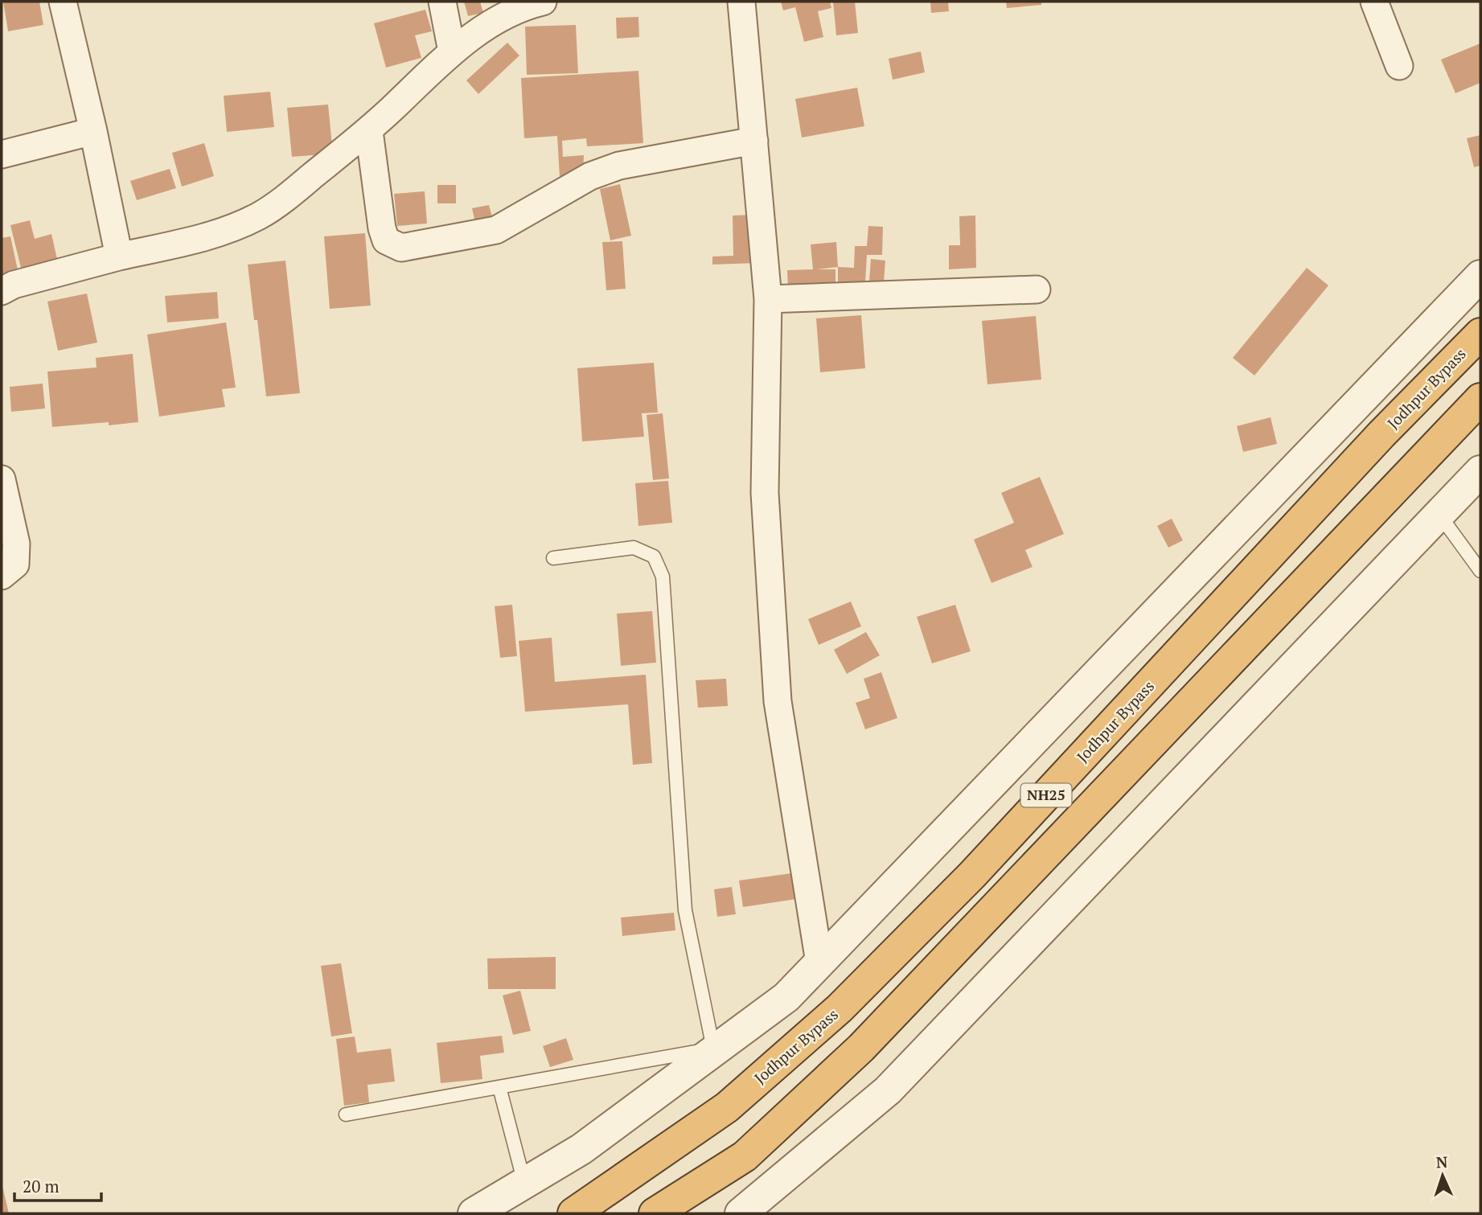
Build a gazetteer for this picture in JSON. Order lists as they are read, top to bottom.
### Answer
{
  "streets": {
    "highway": ["Jodhpur Bypass", "NH25"]
  },
  "scale_bar": "20 m",
  "north": "top"
}
